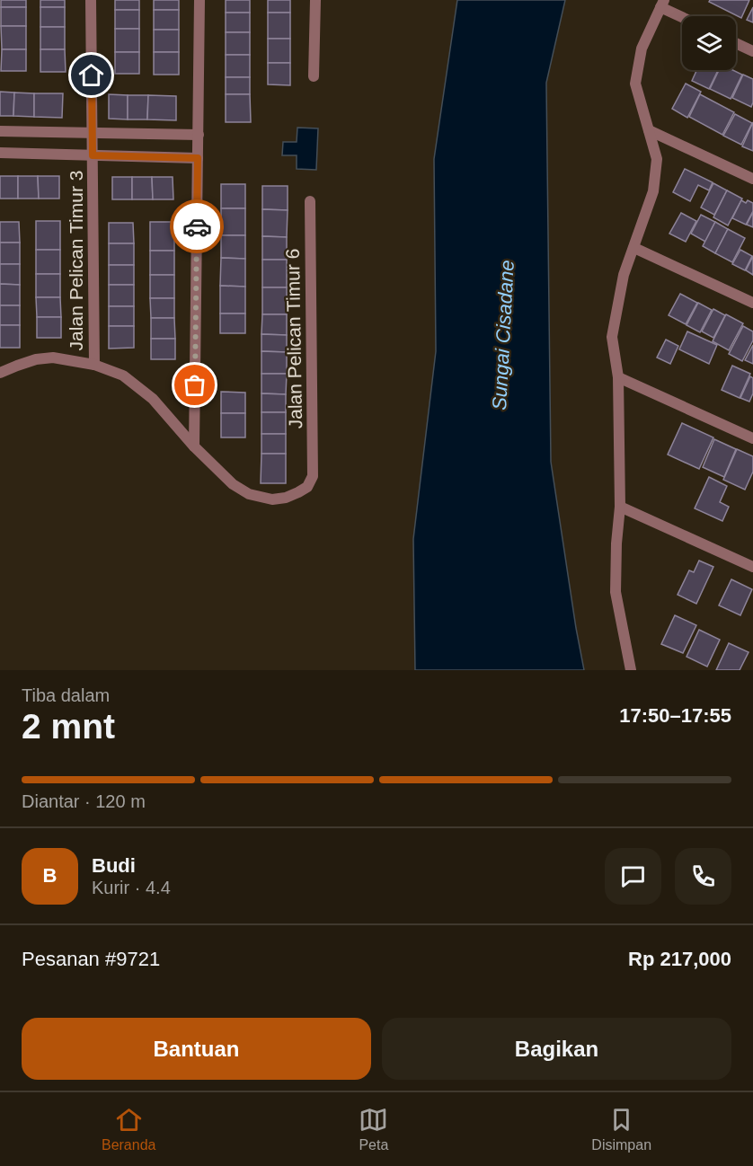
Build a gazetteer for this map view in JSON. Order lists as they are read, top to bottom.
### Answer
{
  "streets": {
    "street": ["Jalan Pelican Timur 3", "Jalan Pelican Timur 6"]
  },
  "water": ["Sungai Cisadane"],
  "page": {
    "heading": ["2 mnt", "Tiba dalam", "17:50–17:55"],
    "panel": [
      "Budi",
      "Kurir · 4.4",
      "Pesanan #9721",
      "Rp 217,000"
    ],
    "bar": "Diantar · 120 m",
    "round": "B",
    "buttons": ["Bantuan", "Bagikan"],
    "tabs": ["Beranda", "Peta", "Disimpan"]
  }
}
